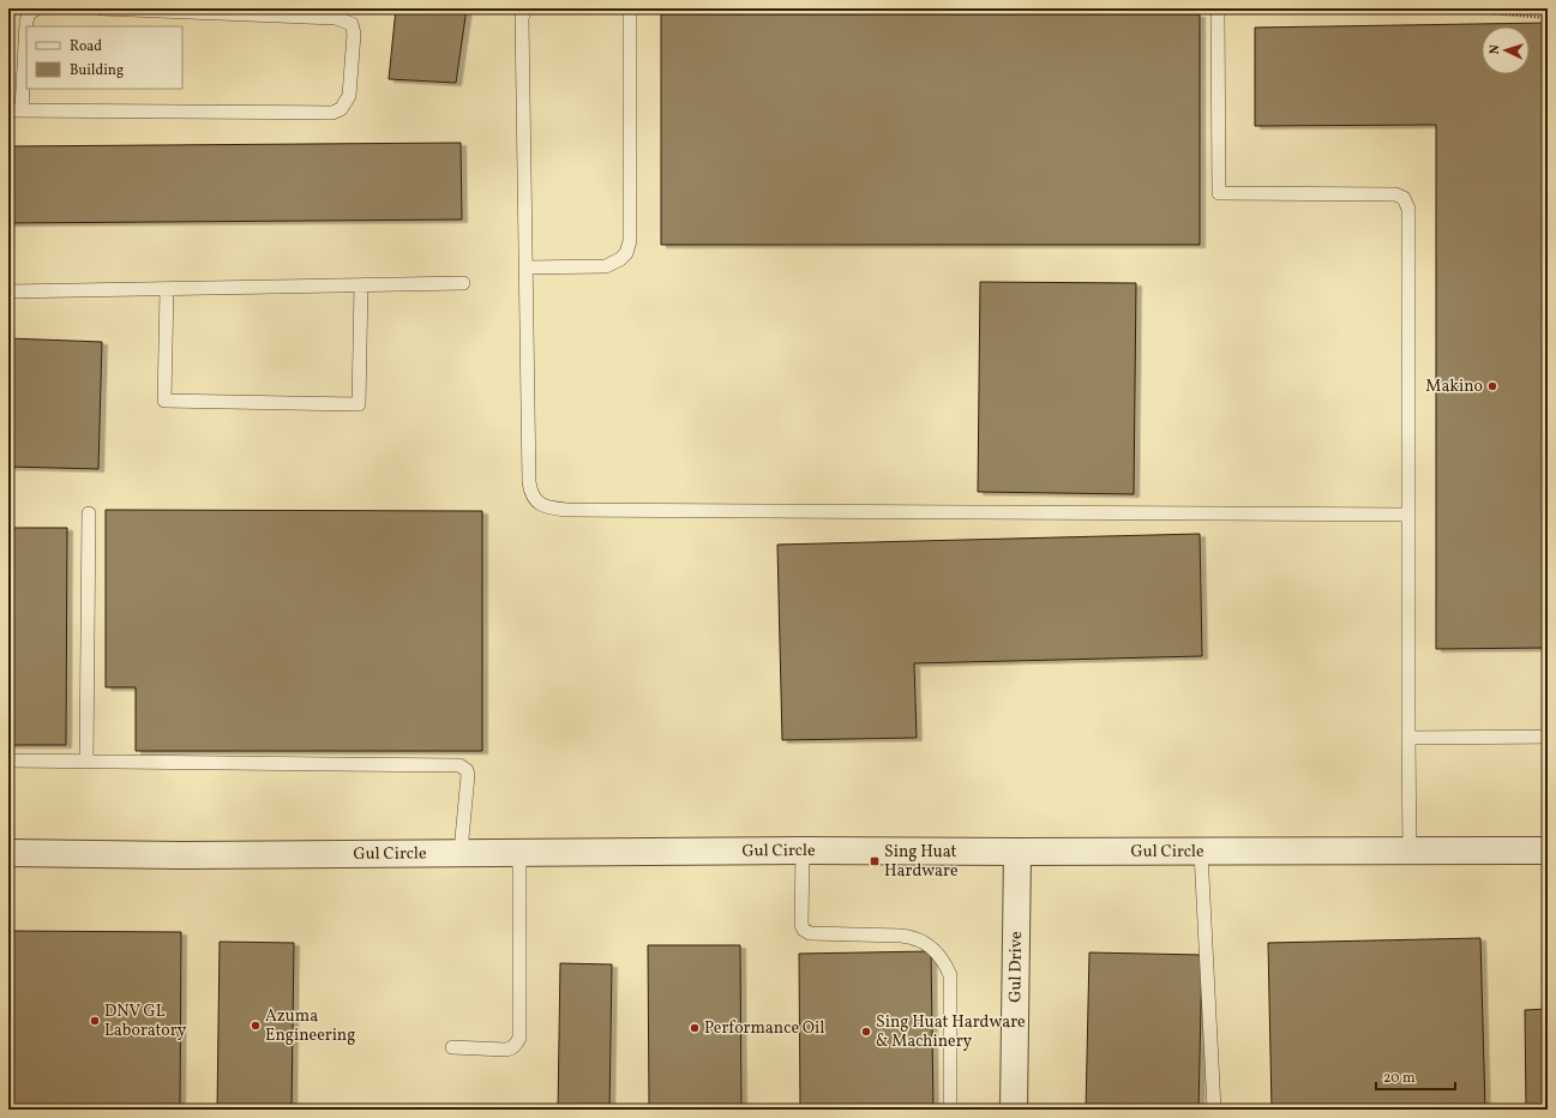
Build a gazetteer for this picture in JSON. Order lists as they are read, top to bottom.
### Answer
{
  "streets": {
    "street": ["Gul Circle", "Gul Drive"]
  },
  "crossings": [
    ["Gul Circle", "Gul Drive"]
  ],
  "places": {
    "other": [
      "Makino",
      "DNV GL Laboratory",
      "Azuma Engineering",
      "Performance Oil",
      "Sing Huat Hardware & Machinery"
    ],
    "transit": ["Sing Huat Hardware"]
  },
  "legend": ["Road", "Building"],
  "scale_bar": "20 m",
  "north": "left"
}
